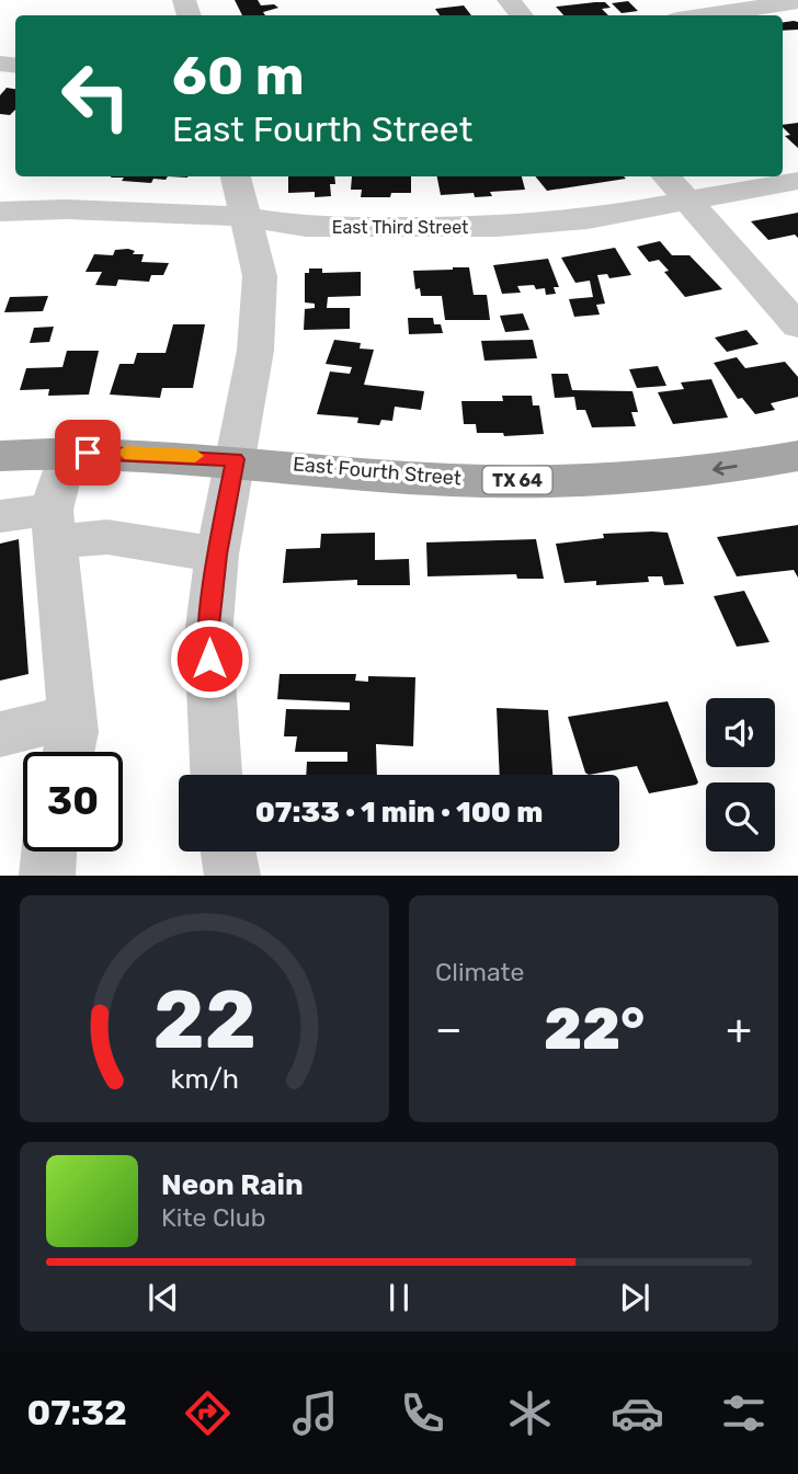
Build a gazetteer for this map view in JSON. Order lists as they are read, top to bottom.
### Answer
{
  "streets": {
    "main road": ["East Fourth Street", "TX 64"],
    "street": ["East Third Street"]
  },
  "one_way": ["East Fourth Street"],
  "page": {
    "turn": ["60 m", "East Fourth Street"],
    "limit": "30",
    "trip": "07:33 · 1 min · 100 m",
    "tile": "Climate",
    "heat": ["−", "22°", "+"],
    "song": ["Neon Rain", "Kite Club"],
    "tabs": "07:32",
    "gauge": ["22", "km/h"]
  }
}
